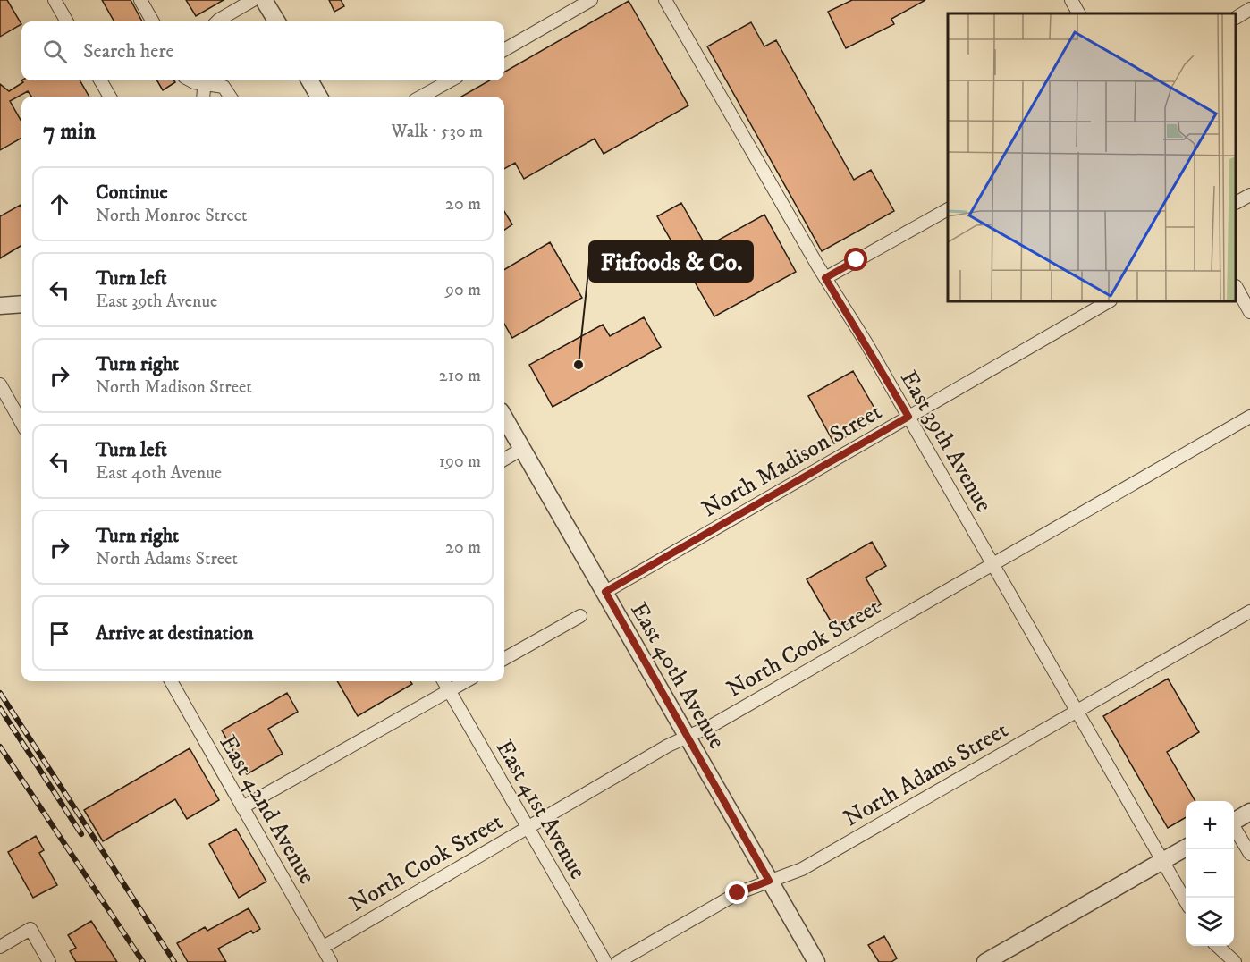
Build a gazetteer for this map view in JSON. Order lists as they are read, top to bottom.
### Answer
{
  "streets": {
    "street": [
      "East 39th Avenue",
      "North Madison Street",
      "North Cook Street",
      "East 40th Avenue",
      "North Adams Street",
      "East 42nd Avenue",
      "East 41st Avenue"
    ]
  },
  "crossings": [
    ["East 39th Avenue", "North Madison Street"],
    ["East 39th Avenue", "North Cook Street"],
    ["East 39th Avenue", "North Adams Street"],
    ["North Madison Street", "East 40th Avenue"],
    ["North Cook Street", "East 40th Avenue"],
    ["North Cook Street", "East 42nd Avenue"],
    ["North Cook Street", "East 41st Avenue"],
    ["East 40th Avenue", "North Adams Street"]
  ],
  "places": ["Fitfoods & Co."],
  "page": {
    "search": "Search here",
    "heading": ["7 min", "Walk · 530 m"],
    "list": [
      ["Continue", "North Monroe Street", "20 m"],
      ["Turn left", "East 39th Avenue", "90 m"],
      ["Turn right", "North Madison Street", "210 m"],
      ["Turn left", "East 40th Avenue", "190 m"],
      ["Turn right", "North Adams Street", "20 m"],
      "Arrive at destination"
    ],
    "map_buttons": ["+", "−"]
  }
}
